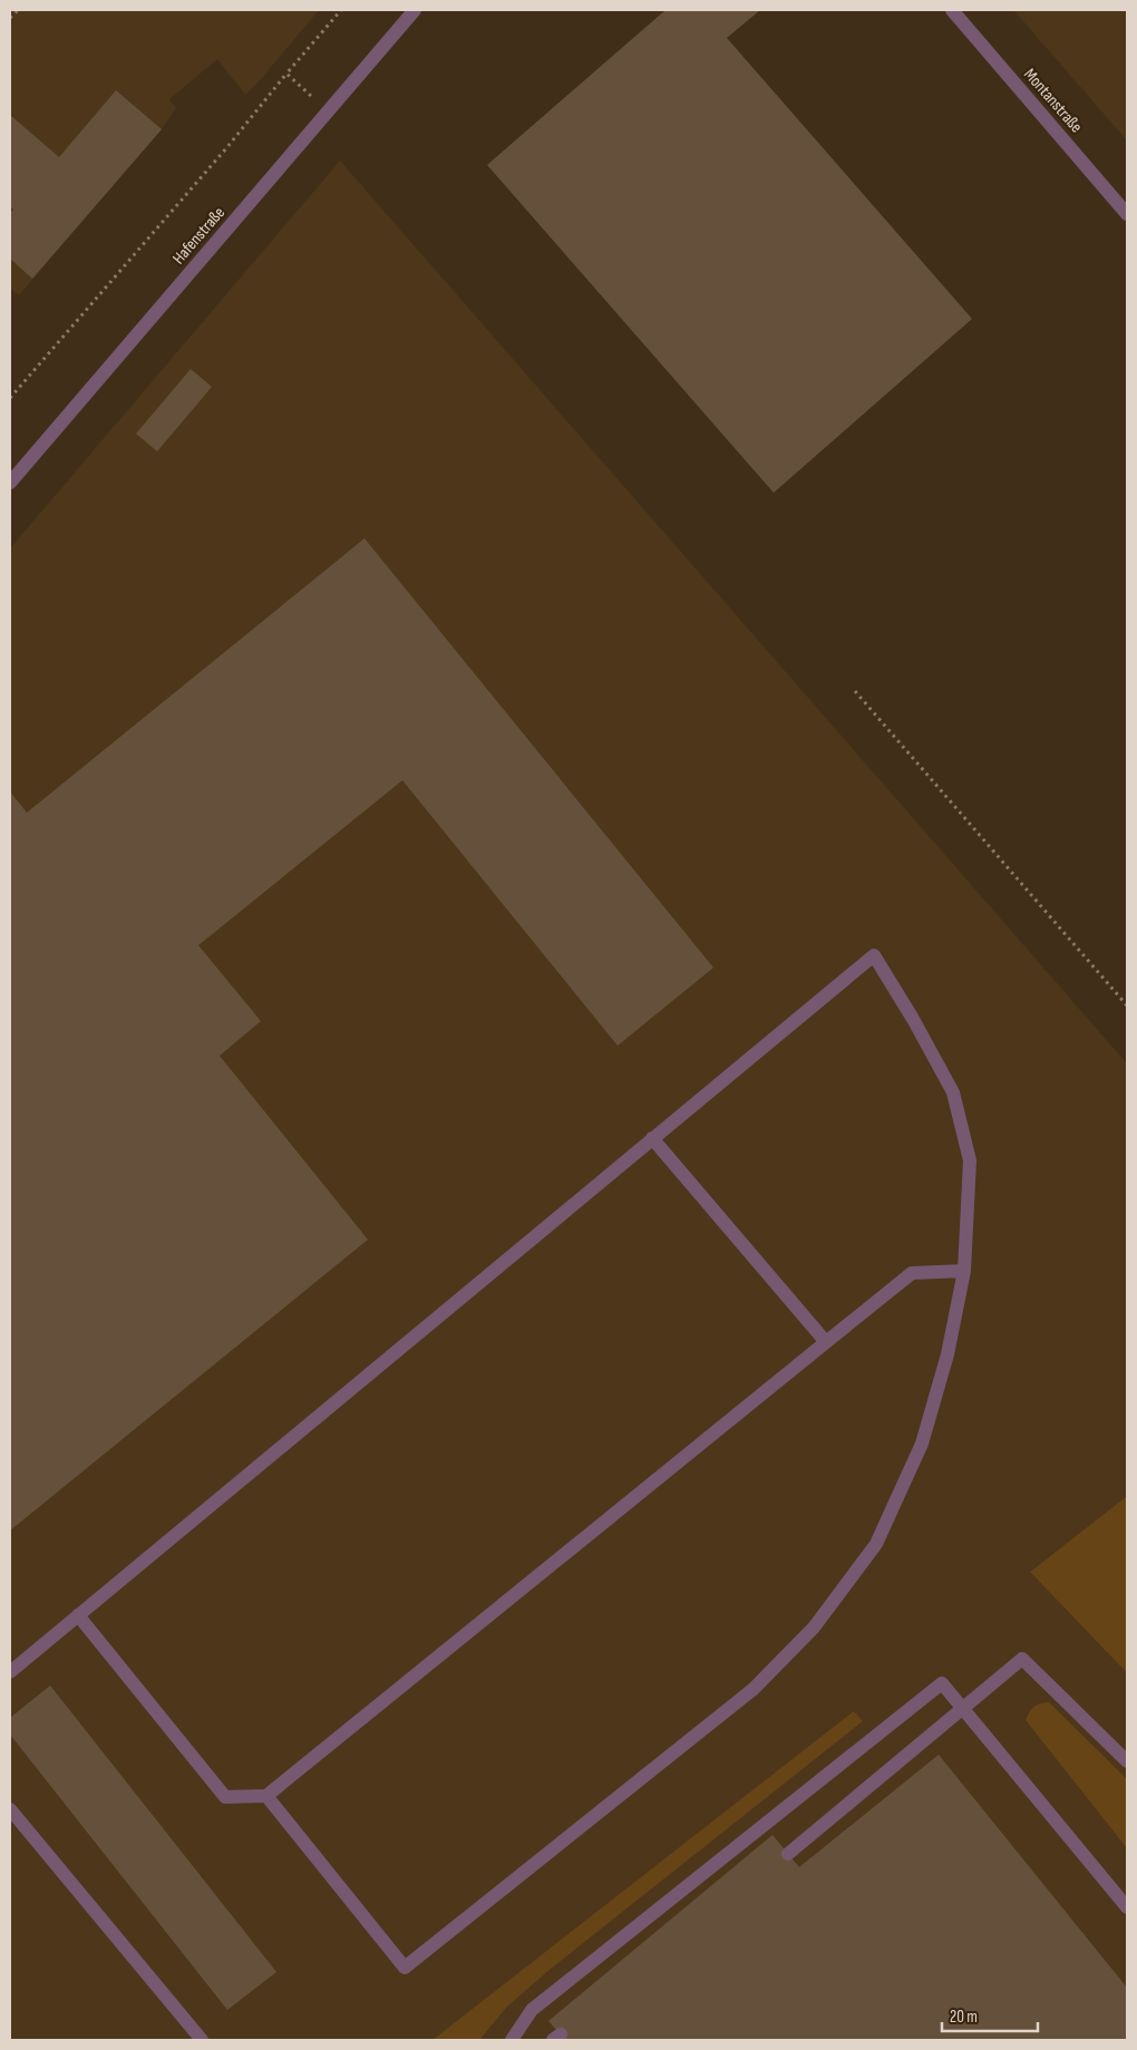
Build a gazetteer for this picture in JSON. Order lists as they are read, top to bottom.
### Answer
{
  "streets": {
    "street": ["Montanstraße", "Hafenstraße"]
  },
  "scale_bar": "20 m"
}
